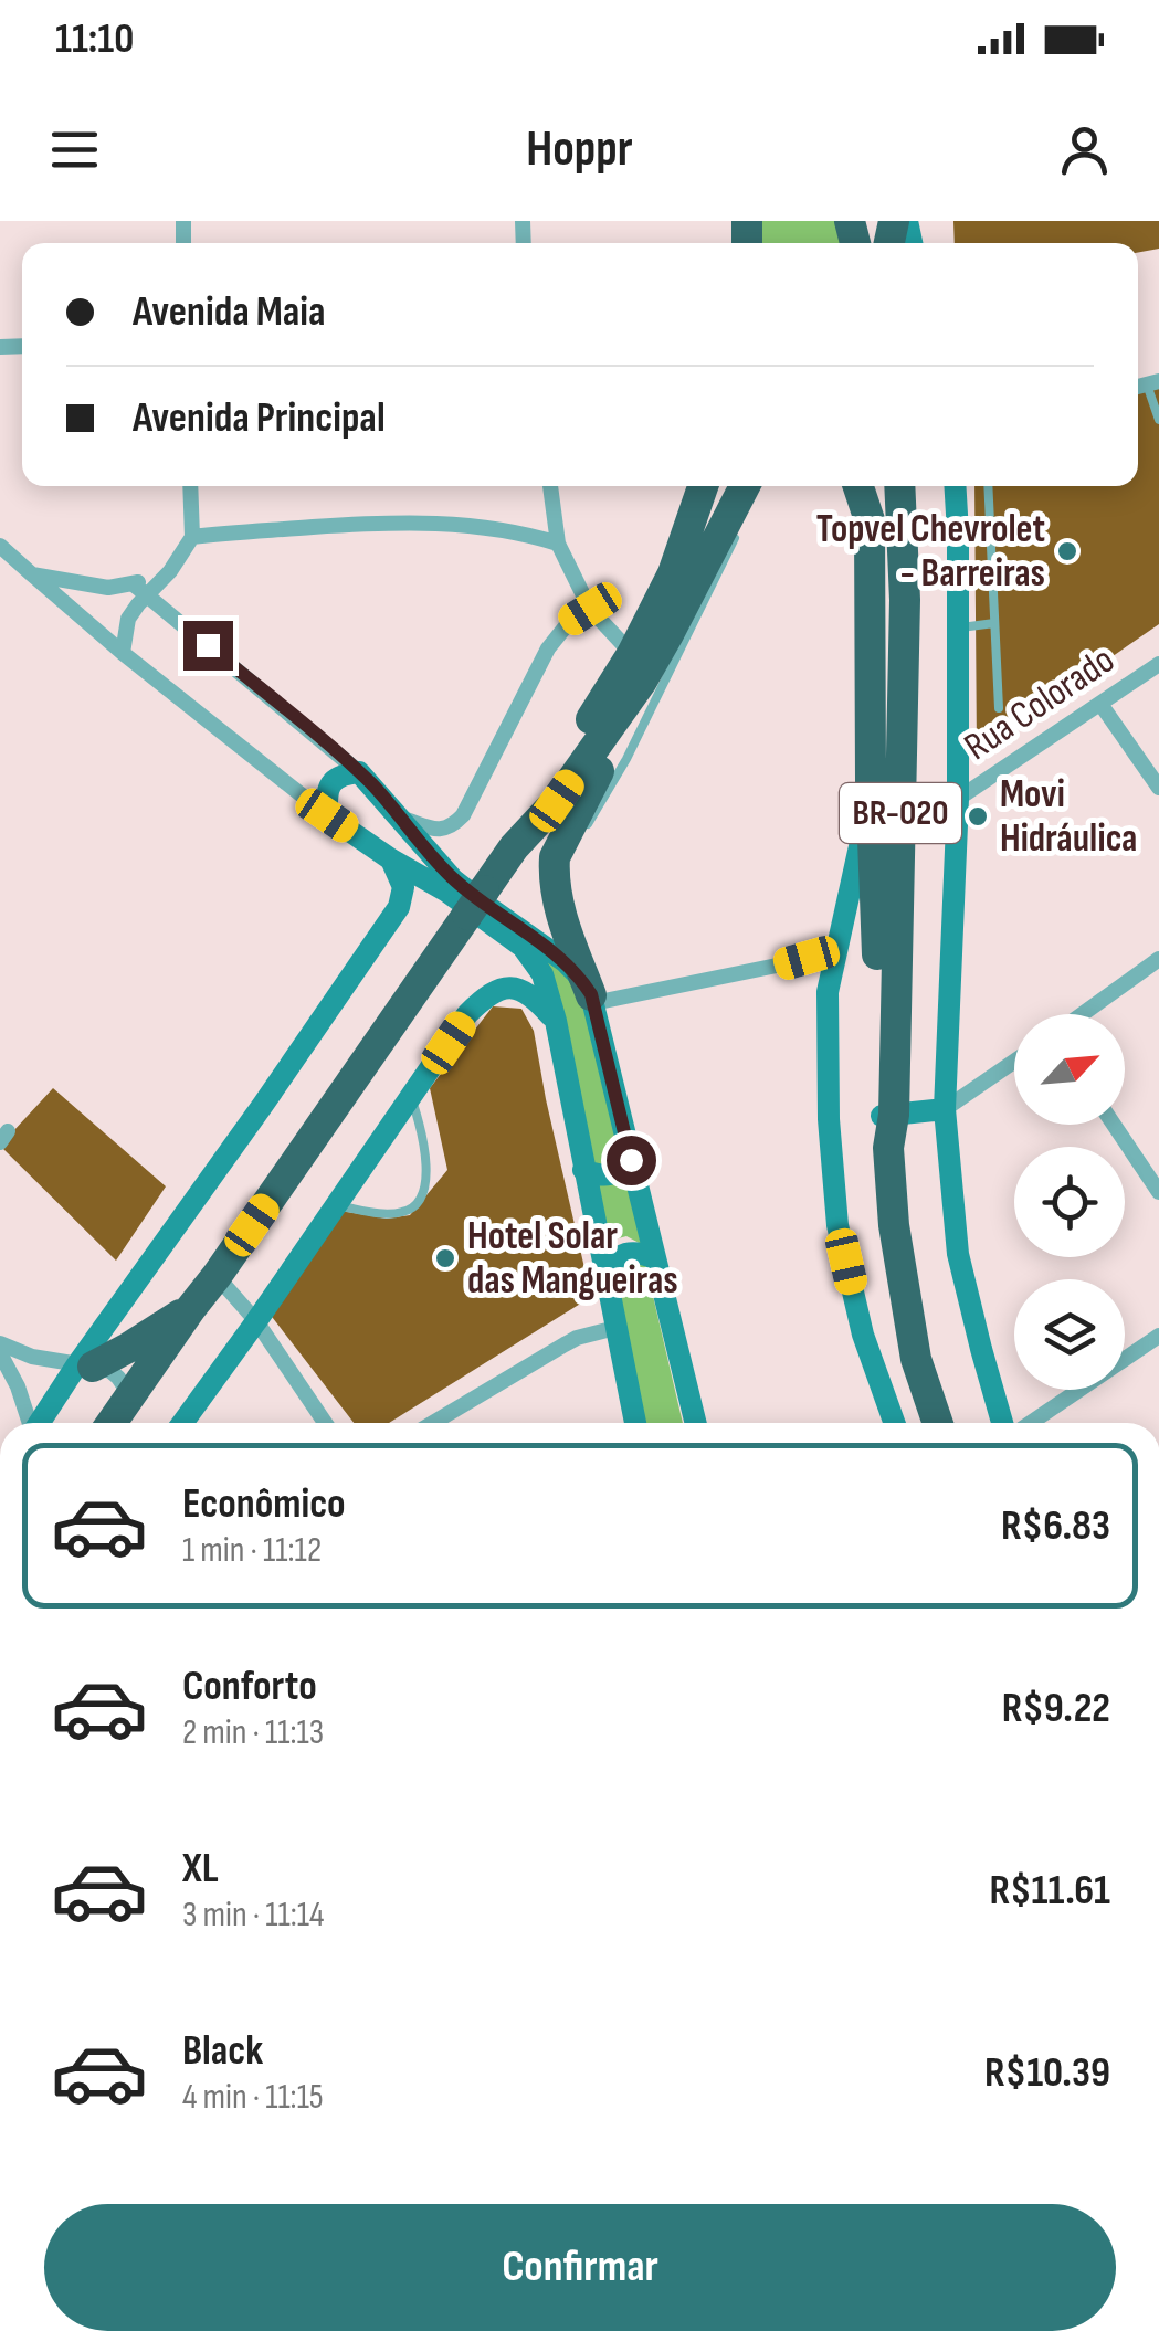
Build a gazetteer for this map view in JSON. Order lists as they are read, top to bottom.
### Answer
{
  "streets": {
    "highway": ["BR-020"],
    "street": ["Rua Colorado"]
  },
  "places": ["Topvel Chevrolet - Barreiras", "Movi Hidráulica", "Hotel Solar das Mangueiras"],
  "north": "top right",
  "page": {
    "status": "11:10",
    "header": "Hoppr",
    "banner": ["Avenida Maia", "Avenida Principal"],
    "list": [
      {
        "name": "Econômico",
        "note": "1 min · 11:12",
        "value": "R$6.83"
      },
      {
        "name": "Conforto",
        "note": "2 min · 11:13",
        "value": "R$9.22"
      },
      {
        "name": "XL",
        "note": "3 min · 11:14",
        "value": "R$11.61"
      },
      {
        "name": "Black",
        "note": "4 min · 11:15",
        "value": "R$10.39"
      }
    ],
    "buttons": "Confirmar"
  }
}
